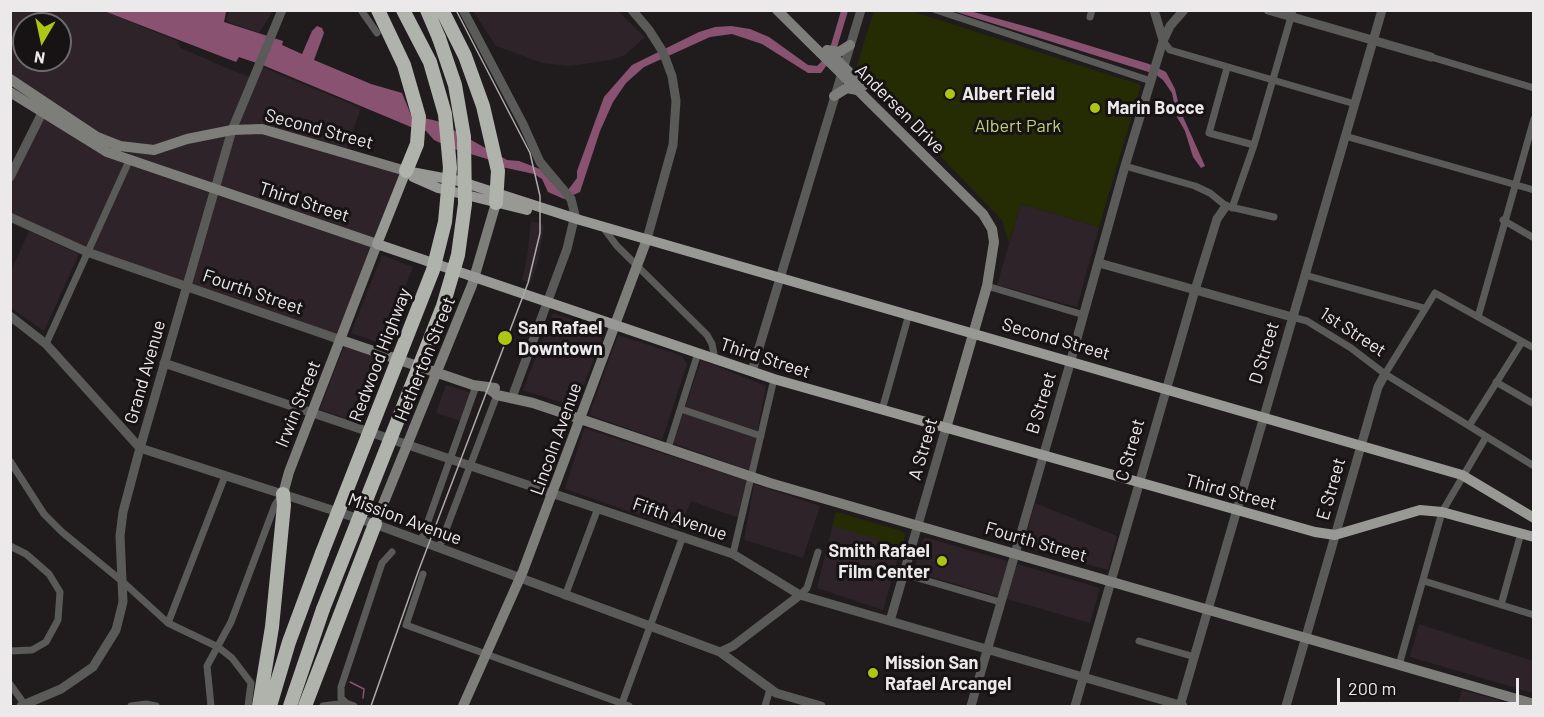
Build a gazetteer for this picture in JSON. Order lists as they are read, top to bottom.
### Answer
{
  "streets": {
    "highway": ["Redwood Highway"],
    "main road": [
      "Andersen Drive",
      "Second Street",
      "Third Street",
      "Fourth Street",
      "Hetherton Street",
      "Irwin Street",
      "Lincoln Avenue",
      "A Street"
    ],
    "street": [
      "1st Street",
      "D Street",
      "Grand Avenue",
      "B Street",
      "C Street",
      "E Street",
      "Mission Avenue",
      "Fifth Avenue"
    ]
  },
  "crossings": [
    ["Andersen Drive", "A Street"],
    ["Second Street", "Third Street"],
    ["Second Street", "D Street"],
    ["Second Street", "Hetherton Street"],
    ["Second Street", "Grand Avenue"],
    ["Second Street", "B Street"],
    ["Second Street", "Irwin Street"],
    ["Second Street", "Lincoln Avenue"],
    ["Second Street", "A Street"],
    ["Second Street", "C Street"],
    ["Second Street", "E Street"],
    ["Third Street", "D Street"],
    ["Third Street", "Hetherton Street"],
    ["Third Street", "Grand Avenue"],
    ["Third Street", "B Street"],
    ["Third Street", "Irwin Street"],
    ["Third Street", "Lincoln Avenue"],
    ["Third Street", "A Street"],
    ["Third Street", "C Street"],
    ["Third Street", "E Street"],
    ["Fourth Street", "D Street"],
    ["Fourth Street", "Hetherton Street"],
    ["Fourth Street", "Grand Avenue"],
    ["Fourth Street", "B Street"],
    ["Fourth Street", "Irwin Street"],
    ["Fourth Street", "Lincoln Avenue"],
    ["Fourth Street", "A Street"],
    ["Fourth Street", "C Street"],
    ["Fourth Street", "E Street"],
    ["1st Street", "D Street"],
    ["1st Street", "B Street"],
    ["1st Street", "C Street"],
    ["1st Street", "E Street"],
    ["D Street", "Fifth Avenue"],
    ["Hetherton Street", "Mission Avenue"],
    ["Hetherton Street", "Fifth Avenue"],
    ["Grand Avenue", "Mission Avenue"],
    ["Grand Avenue", "Fifth Avenue"],
    ["B Street", "Fifth Avenue"],
    ["Irwin Street", "Mission Avenue"],
    ["Irwin Street", "Fifth Avenue"],
    ["Lincoln Avenue", "Mission Avenue"],
    ["Lincoln Avenue", "Fifth Avenue"],
    ["A Street", "Fifth Avenue"],
    ["C Street", "Fifth Avenue"]
  ],
  "parks": ["Albert Park"],
  "places": [
    "Albert Field",
    "Marin Bocce",
    "San Rafael Downtown",
    "Smith Rafael Film Center",
    "Mission San Rafael Arcangel"
  ],
  "scale_bar": "200 m",
  "north": "bottom"
}
